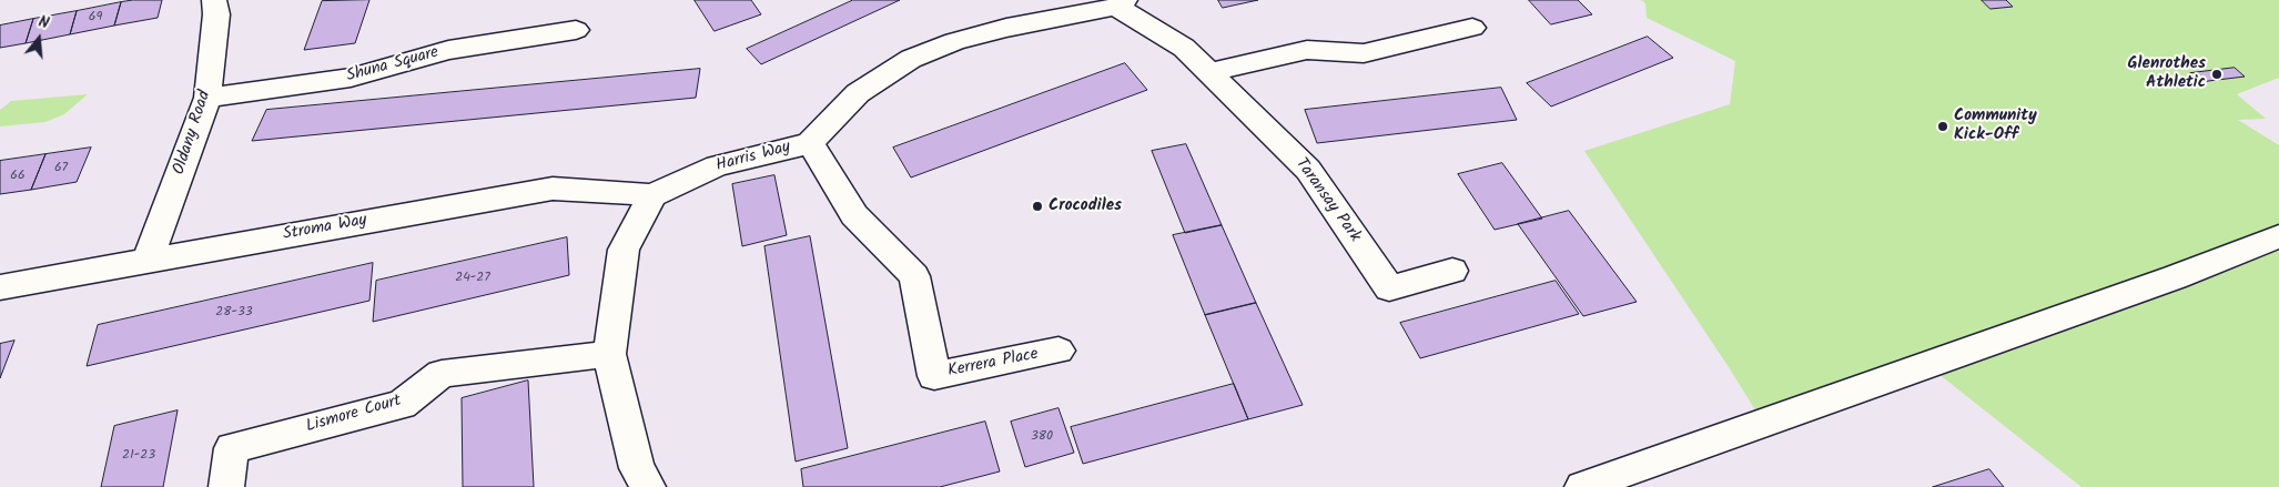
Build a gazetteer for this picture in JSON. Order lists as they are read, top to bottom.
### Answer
{
  "streets": {
    "street": [
      "Shuna Square",
      "Oldany Road",
      "Harris Way",
      "Taransay Park",
      "Stroma Way",
      "Kerrera Place",
      "Lismore Court"
    ]
  },
  "crossings": [
    ["Shuna Square", "Oldany Road"],
    ["Oldany Road", "Stroma Way"],
    ["Harris Way", "Taransay Park"],
    ["Harris Way", "Stroma Way"],
    ["Harris Way", "Kerrera Place"]
  ],
  "places": ["Glenrothes Athletic", "Community Kick-Off", "Crocodiles"],
  "house_numbers": [
    "69",
    "67",
    "66",
    "24-27",
    "28-33",
    "380",
    "21-23"
  ],
  "north": "top"
}
